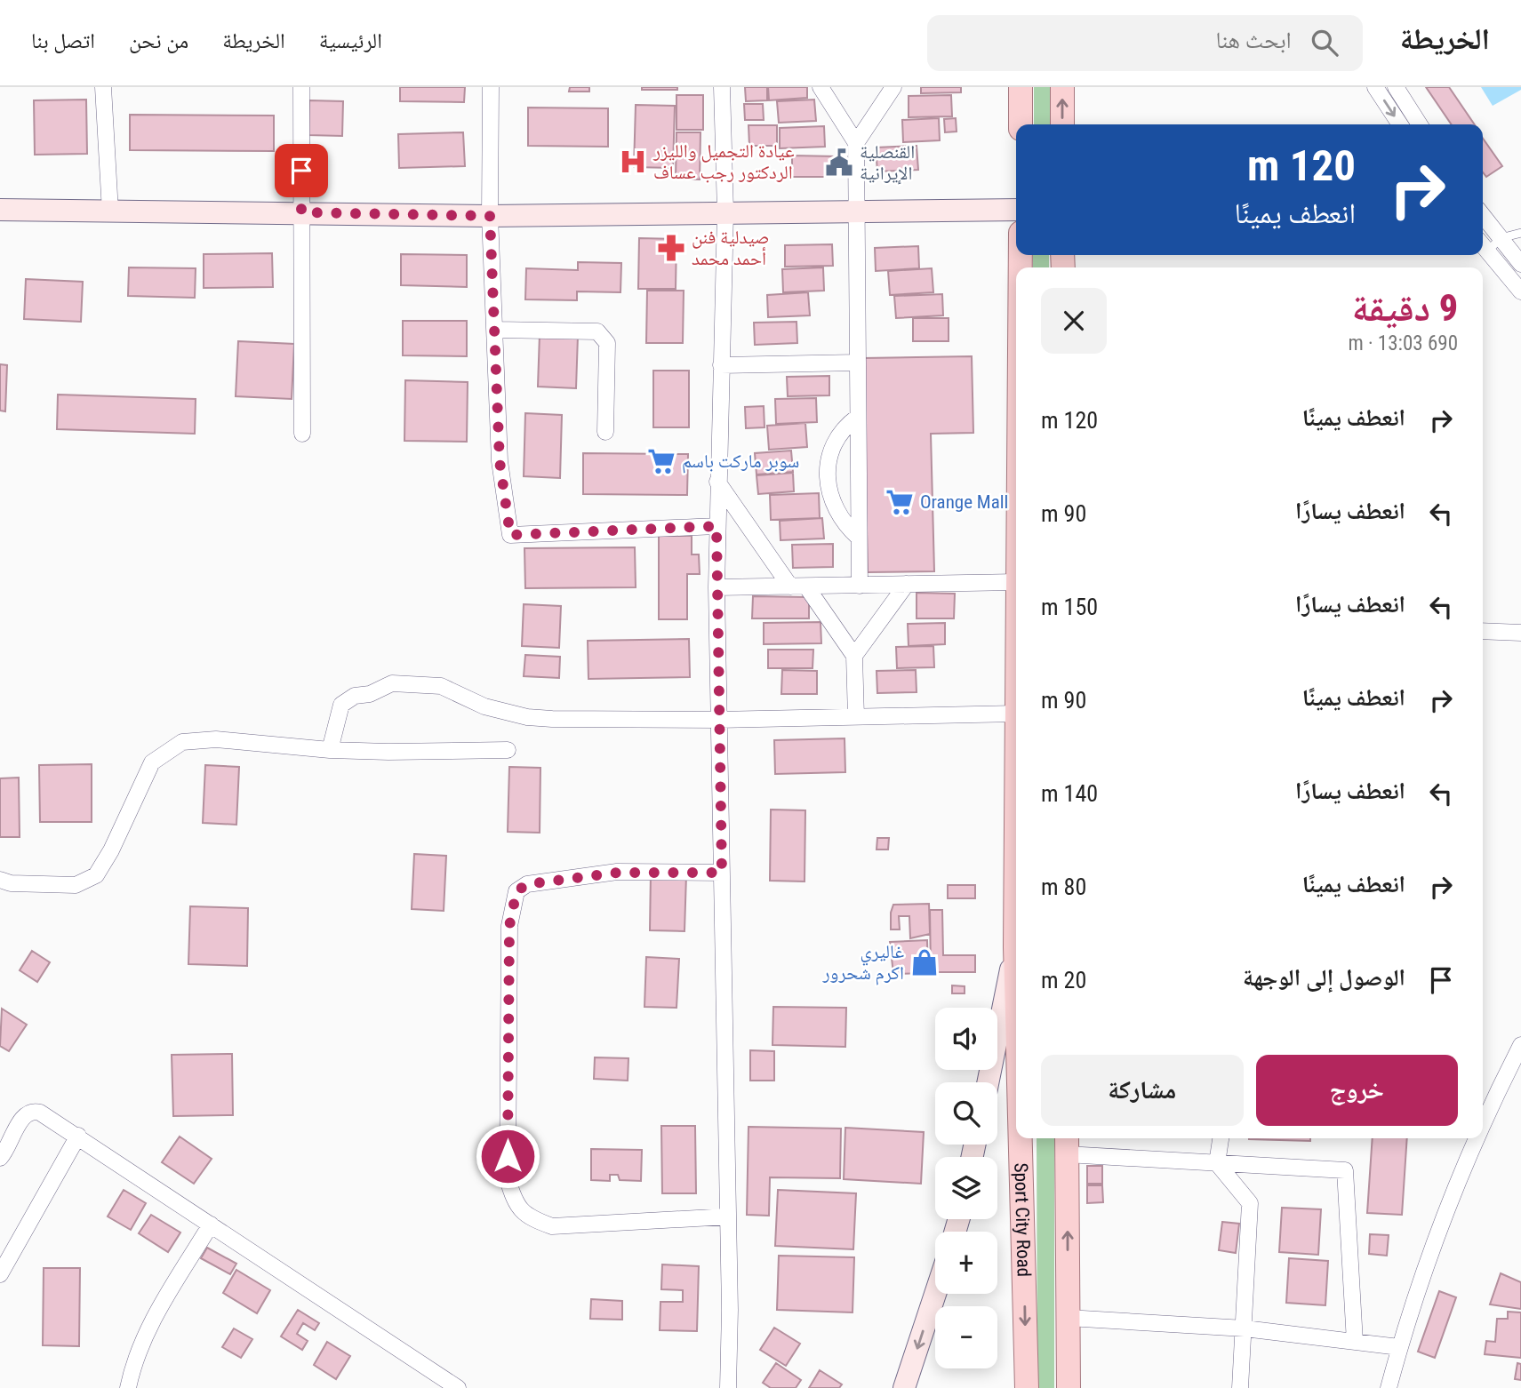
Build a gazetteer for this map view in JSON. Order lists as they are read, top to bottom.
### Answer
{
  "streets": {
    "main road": ["Sport City Road"]
  },
  "places": {
    "hospital": ["عيادة التجميل والليزر الردكتور رجب عساف"],
    "public building": ["القنصلية الإيرانية"],
    "pharmacy": ["صيدلية فنن أحمد محمد"],
    "supermarket": ["سوبر ماركت باسم", "Orange Mall"],
    "shop": ["غاليري اكرم شحرور"]
  },
  "page": {
    "header": "الخريطة",
    "search": "ابحث هنا",
    "nav": [
      "الرئيسية",
      "الخريطة",
      "من نحن",
      "اتصل بنا"
    ],
    "turn": ["120 m", "انعطف يمينًا"],
    "heading": ["9 دقيقة", "690 m · 13:03"],
    "list": [
      {
        "name": "انعطف يمينًا",
        "value": "120 m"
      },
      {
        "name": "انعطف يسارًا",
        "value": "90 m"
      },
      {
        "name": "انعطف يسارًا",
        "value": "150 m"
      },
      {
        "name": "انعطف يمينًا",
        "value": "90 m"
      },
      {
        "name": "انعطف يسارًا",
        "value": "140 m"
      },
      {
        "name": "انعطف يمينًا",
        "value": "80 m"
      },
      {
        "name": "الوصول إلى الوجهة",
        "value": "20 m"
      }
    ],
    "map_buttons": ["+", "−"],
    "buttons": ["خروج", "مشاركة"]
  }
}
